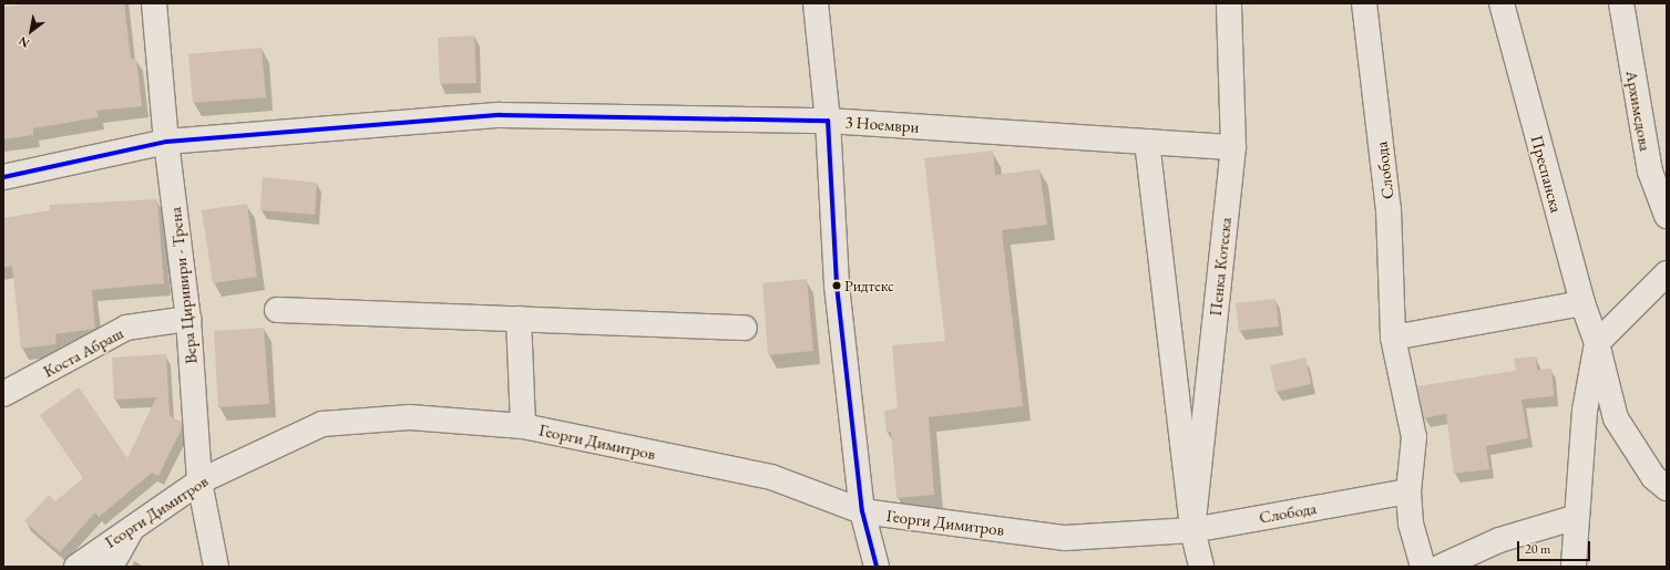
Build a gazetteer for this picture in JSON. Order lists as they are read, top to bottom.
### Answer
{
  "streets": {
    "street": [
      "Архимедова",
      "3 Ноември",
      "Слобода",
      "Преспанска",
      "Пенка Котеска",
      "Вера Циривири - Трена",
      "Коста Абраш",
      "Георги Димитров"
    ]
  },
  "crossings": [
    ["3 Ноември", "Пенка Котеска"],
    ["3 Ноември", "Вера Циривири - Трена"],
    ["Слобода", "Пенка Котеска"],
    ["Слобода", "Георги Димитров"],
    ["Пенка Котеска", "Георги Димитров"],
    ["Вера Циривири - Трена", "Коста Абраш"],
    ["Вера Циривири - Трена", "Георги Димитров"]
  ],
  "places": ["Ридтекс"],
  "scale_bar": "20 m",
  "north": "bottom left"
}
